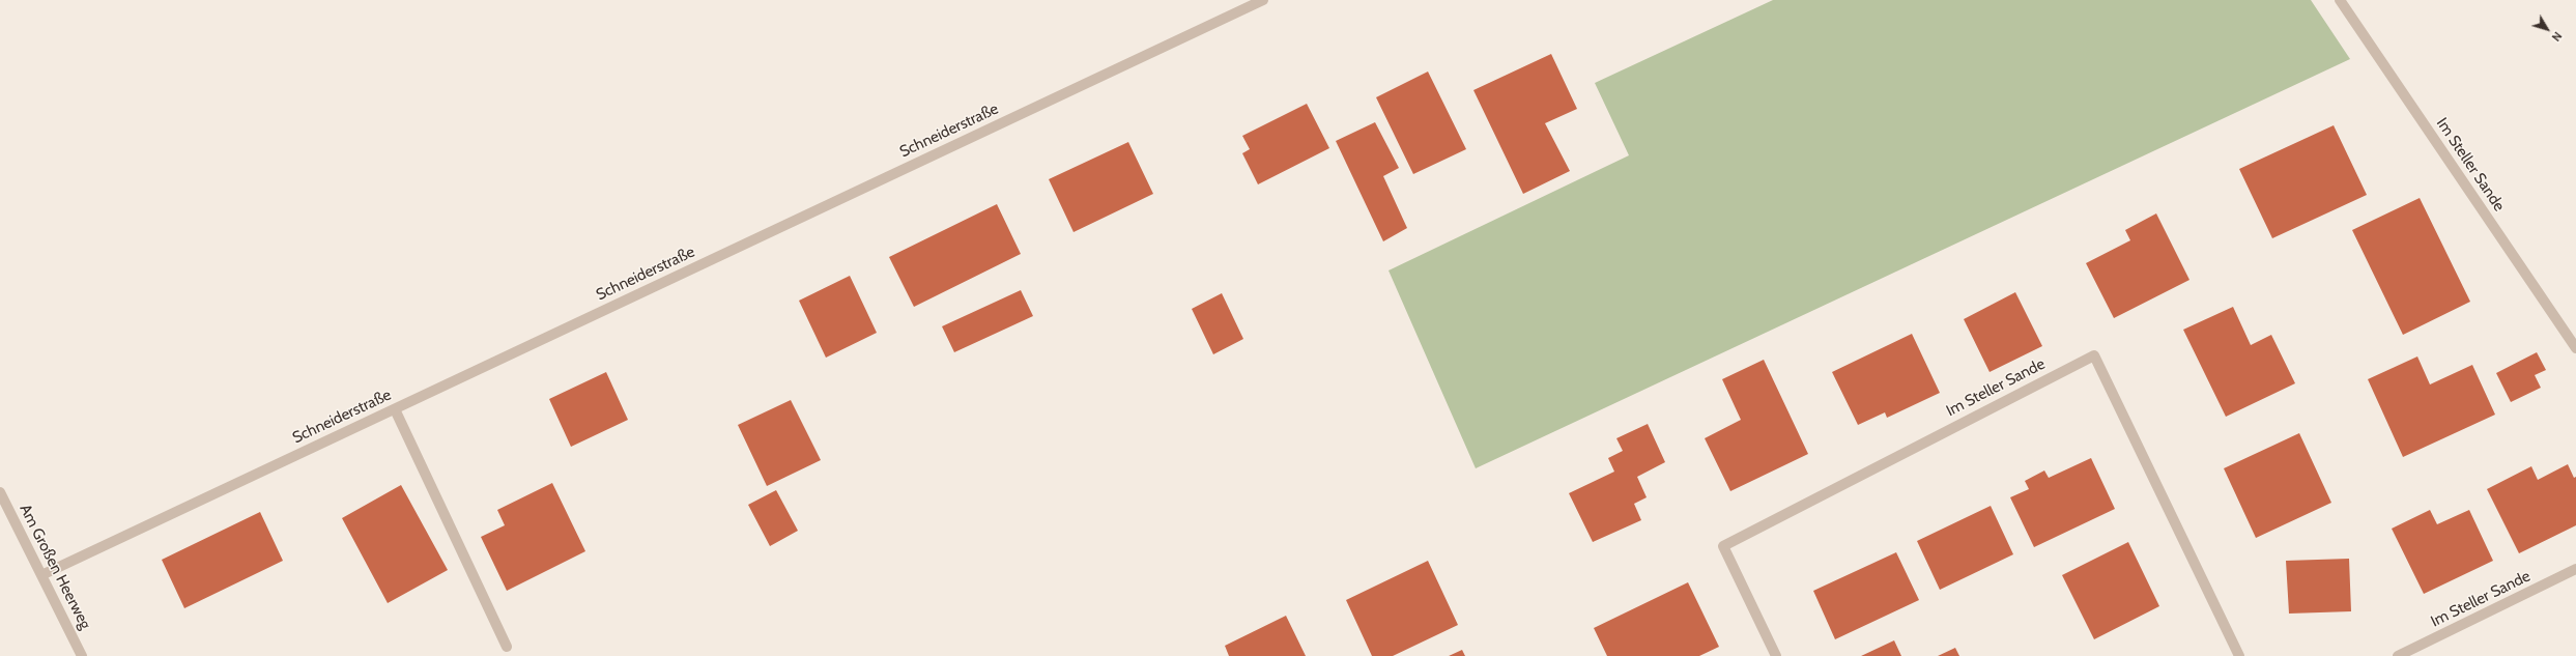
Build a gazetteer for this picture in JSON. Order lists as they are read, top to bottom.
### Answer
{
  "streets": {
    "street": ["Schneiderstraße", "Im Steller Sande", "Am Großen Heerweg"]
  },
  "crossings": [
    ["Schneiderstraße", "Am Großen Heerweg"]
  ],
  "north": "bottom right"
}
